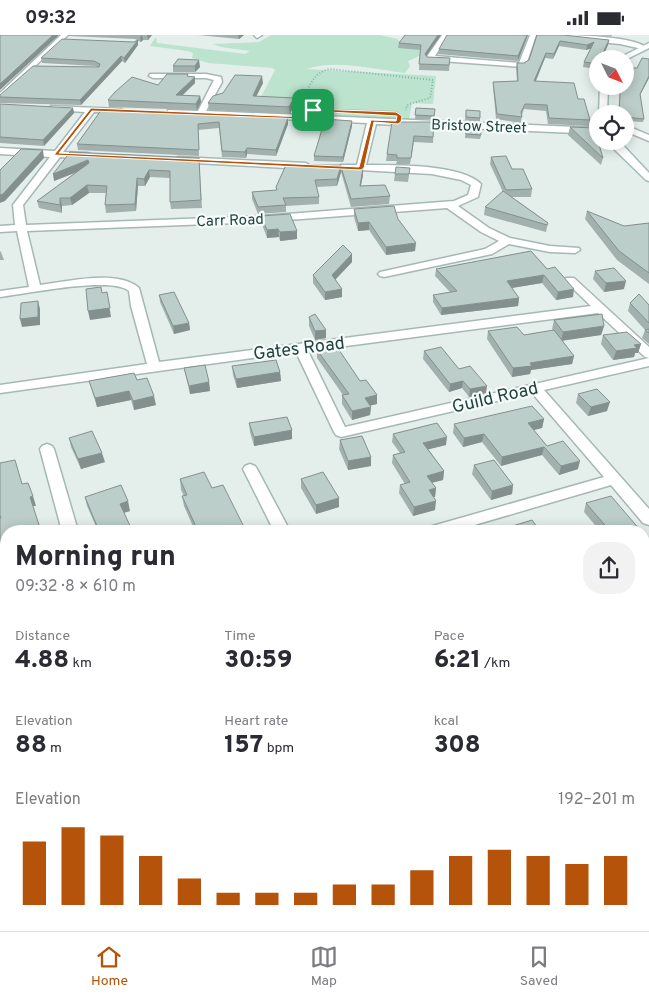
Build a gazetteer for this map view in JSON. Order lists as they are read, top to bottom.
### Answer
{
  "streets": {
    "street": [
      "Bristow Street",
      "Carr Road",
      "Gates Road",
      "Guild Road"
    ]
  },
  "crossings": [
    ["Gates Road", "Guild Road"]
  ],
  "north": "bottom right",
  "page": {
    "status": "09:32",
    "heading": ["Morning run", "09:32 · 8 × 610 m"],
    "stats": [
      ["Distance", "4.88 km"],
      ["Time", "30:59"],
      ["Pace", "6:21 /km"],
      ["Elevation", "88 m"],
      ["Heart rate", "157 bpm"],
      ["kcal", "308"]
    ],
    "chart": ["Elevation", "192–201 m"],
    "tabs": ["Home", "Map", "Saved"]
  }
}
